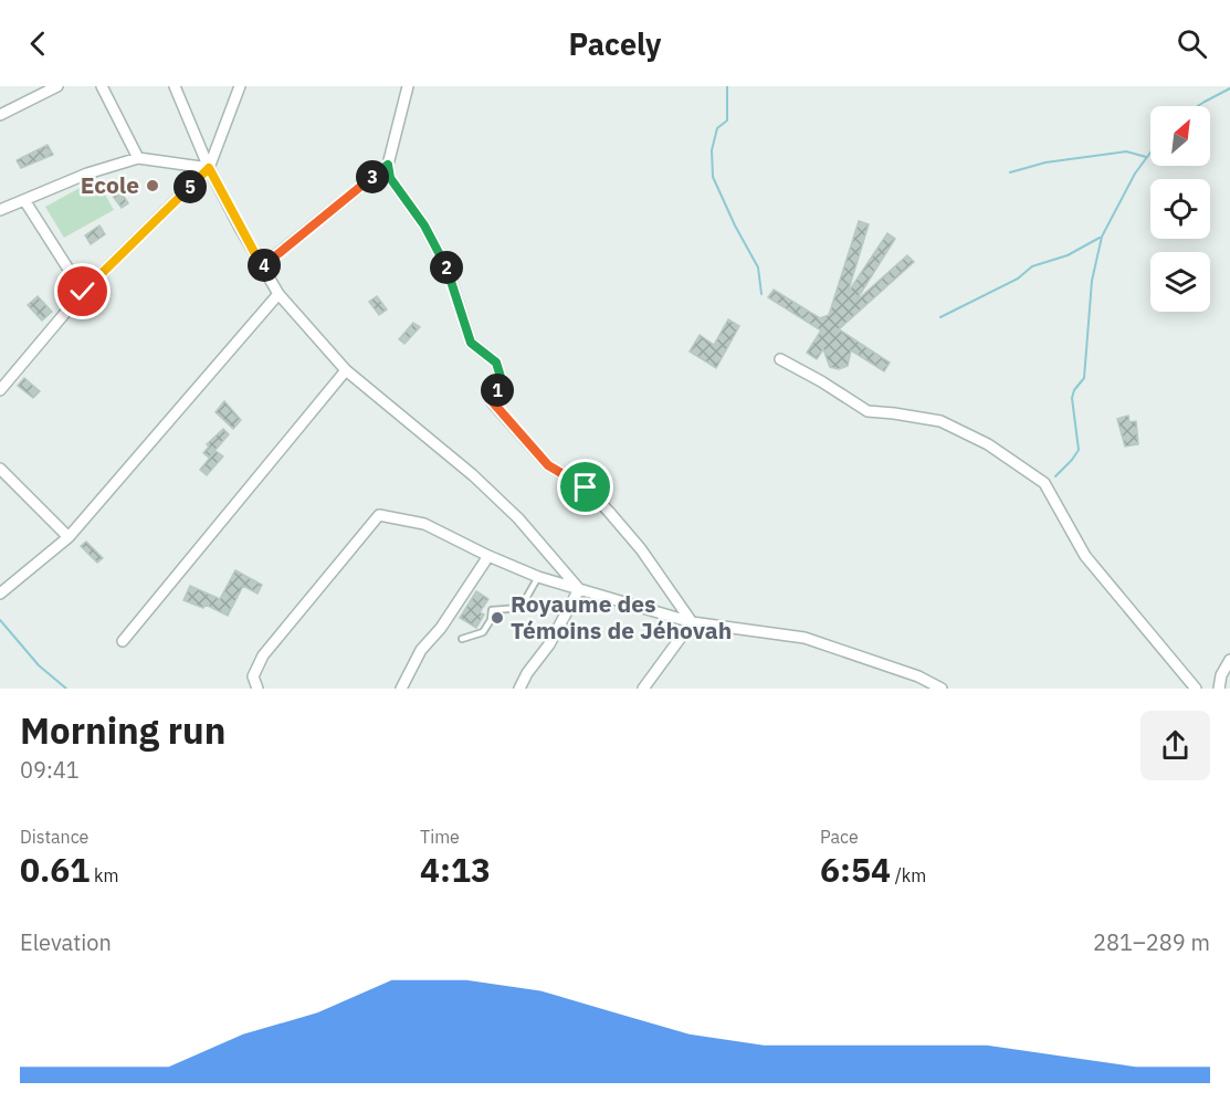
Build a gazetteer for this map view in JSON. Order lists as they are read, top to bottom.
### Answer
{
  "places": ["Ecole", "Royaume des Témoins de Jéhovah"],
  "north": "top right",
  "page": {
    "header": "Pacely",
    "pins": [
      "3",
      "5",
      "4",
      "2",
      "1"
    ],
    "heading": ["Morning run", "09:41"],
    "stats": [
      ["Distance", "0.61 km"],
      ["Time", "4:13"],
      ["Pace", "6:54 /km"]
    ],
    "chart": ["Elevation", "281–289 m"]
  }
}
